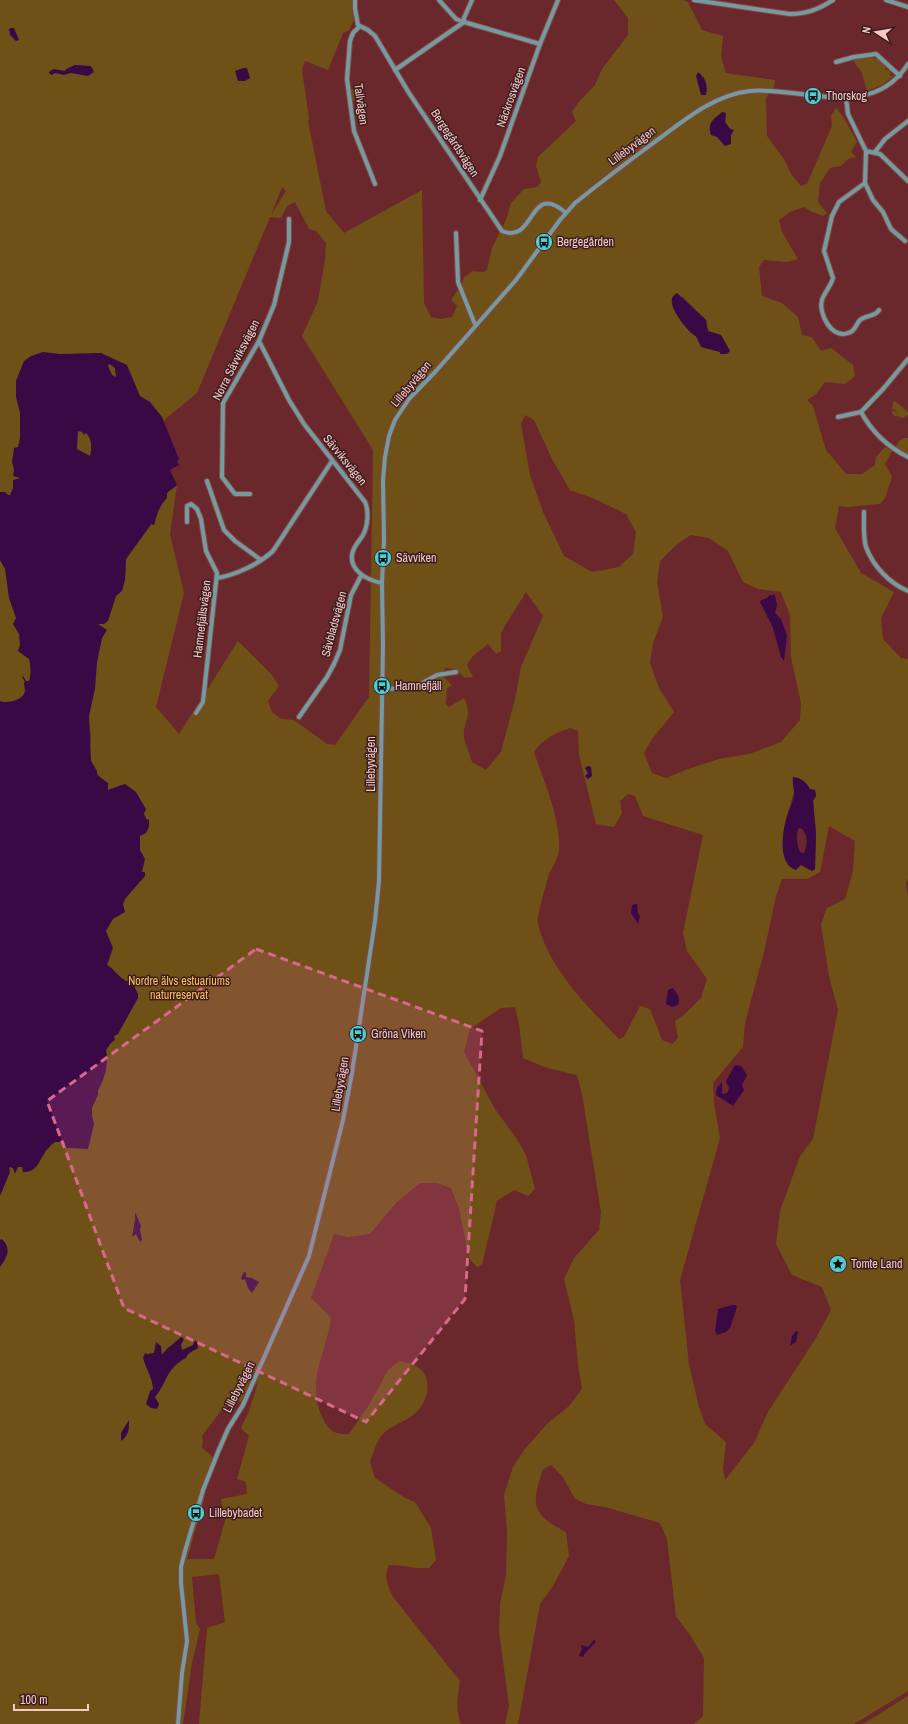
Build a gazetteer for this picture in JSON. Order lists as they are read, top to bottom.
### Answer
{
  "streets": {
    "street": [
      "Näckrosvägen",
      "Tallvägen",
      "Bergegårdsvägen",
      "Lillebyvägen",
      "Norra Sävviksvägen",
      "Sävviksvägen",
      "Hamnefjällsvägen",
      "Sävbladsvägen"
    ]
  },
  "crossings": [
    ["Näckrosvägen", "Bergegårdsvägen"],
    ["Tallvägen", "Bergegårdsvägen"],
    ["Bergegårdsvägen", "Lillebyvägen"],
    ["Norra Sävviksvägen", "Sävviksvägen"],
    ["Sävviksvägen", "Sävbladsvägen"]
  ],
  "parks": ["Nordre älvs estuariums naturreservat"],
  "places": {
    "bus stop": [
      "Thorskog",
      "Bergegården",
      "Sävviken",
      "Hamnefjäll",
      "Gröna Viken",
      "Lillebybadet"
    ],
    "place": ["Tomte Land"]
  },
  "scale_bar": "100 m",
  "north": "left"
}
